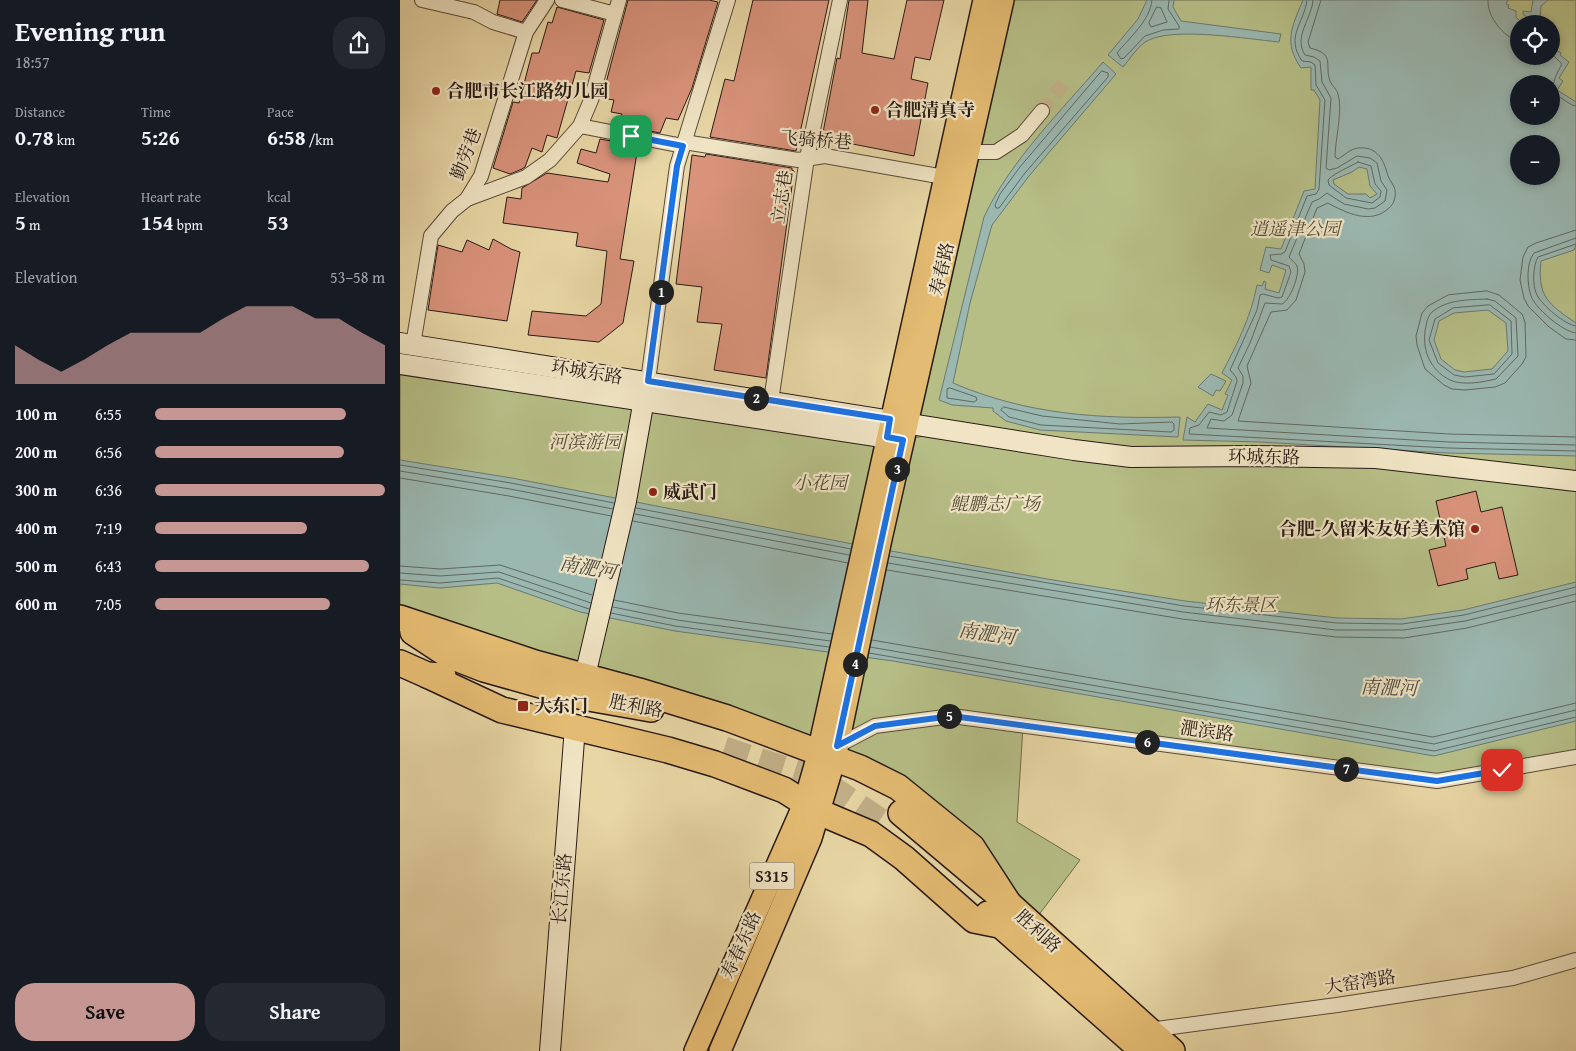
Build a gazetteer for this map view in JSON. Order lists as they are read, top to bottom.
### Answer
{
  "streets": {
    "highway": ["胜利路"],
    "main road": ["寿春路", "S315", "寿春东路"],
    "street": [
      "飞骑桥巷",
      "勤劳巷",
      "立志巷",
      "环城东路",
      "淝滨路",
      "长江东路",
      "大窑湾路"
    ]
  },
  "crossings": [
    ["飞骑桥巷", "立志巷"],
    ["飞骑桥巷", "寿春路"],
    ["勤劳巷", "环城东路"],
    ["立志巷", "环城东路"],
    ["寿春路", "环城东路"],
    ["寿春路", "寿春东路"],
    ["胜利路", "大窑湾路"],
    ["淝滨路", "寿春东路"]
  ],
  "water": ["南淝河"],
  "parks": [
    "逍遥津公园",
    "河滨游园",
    "小花园",
    "鲲鹏志广场",
    "环东景区"
  ],
  "places": {
    "other": [
      "合肥市长江路幼儿园",
      "合肥清真寺",
      "威武门",
      "合肥-久留米友好美术馆"
    ],
    "transit": ["大东门"]
  },
  "page": {
    "heading": ["Evening run", "18:57"],
    "map_buttons": ["+", "−"],
    "stats": [
      ["Distance", "0.78 km"],
      ["Time", "5:26"],
      ["Pace", "6:58 /km"],
      ["Elevation", "5 m"],
      ["Heart rate", "154 bpm"],
      ["kcal", "53"]
    ],
    "chart": ["Elevation", "53–58 m"],
    "pins": [
      "1",
      "2",
      "3",
      "4",
      "5",
      "6",
      "7"
    ],
    "list": [
      {
        "name": "100 m",
        "note": "6:55"
      },
      {
        "name": "200 m",
        "note": "6:56"
      },
      {
        "name": "300 m",
        "note": "6:36"
      },
      {
        "name": "400 m",
        "note": "7:19"
      },
      {
        "name": "500 m",
        "note": "6:43"
      },
      {
        "name": "600 m",
        "note": "7:05"
      }
    ],
    "buttons": ["Save", "Share"]
  }
}
